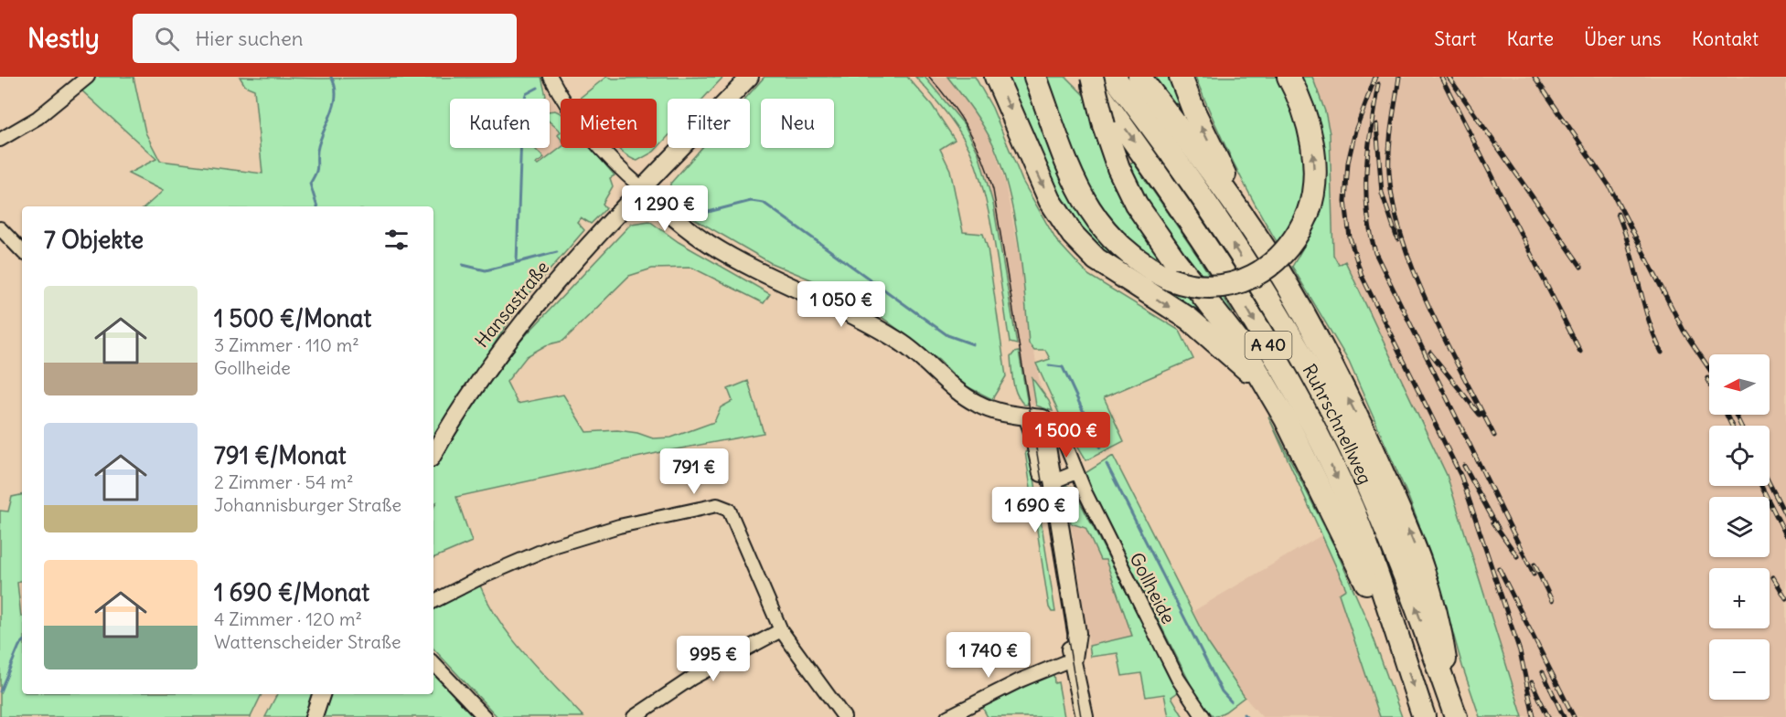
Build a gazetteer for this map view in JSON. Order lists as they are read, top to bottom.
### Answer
{
  "streets": {
    "highway": ["A 40", "Ruhrschnellweg"],
    "main road": ["Hansastraße"],
    "street": ["Gollheide"]
  },
  "north": "left",
  "page": {
    "header": "Nestly",
    "search": "Hier suchen",
    "nav": [
      "Start",
      "Karte",
      "Über uns",
      "Kontakt"
    ],
    "chip": [
      "Kaufen",
      "Mieten",
      "Filter",
      "Neu"
    ],
    "price": [
      "1 290 €",
      "1 050 €",
      "1 500 €",
      "791 €",
      "1 690 €",
      "1 740 €",
      "995 €"
    ],
    "heading": "7 Objekte",
    "list": [
      {
        "name": "1 500 €/Monat",
        "note": "3 Zimmer · 110 m² · Gollheide"
      },
      {
        "name": "791 €/Monat",
        "note": "2 Zimmer · 54 m² · Johannisburger Straße"
      },
      {
        "name": "1 690 €/Monat",
        "note": "4 Zimmer · 120 m² · Wattenscheider Straße"
      }
    ],
    "map_buttons": ["+", "−"]
  }
}
